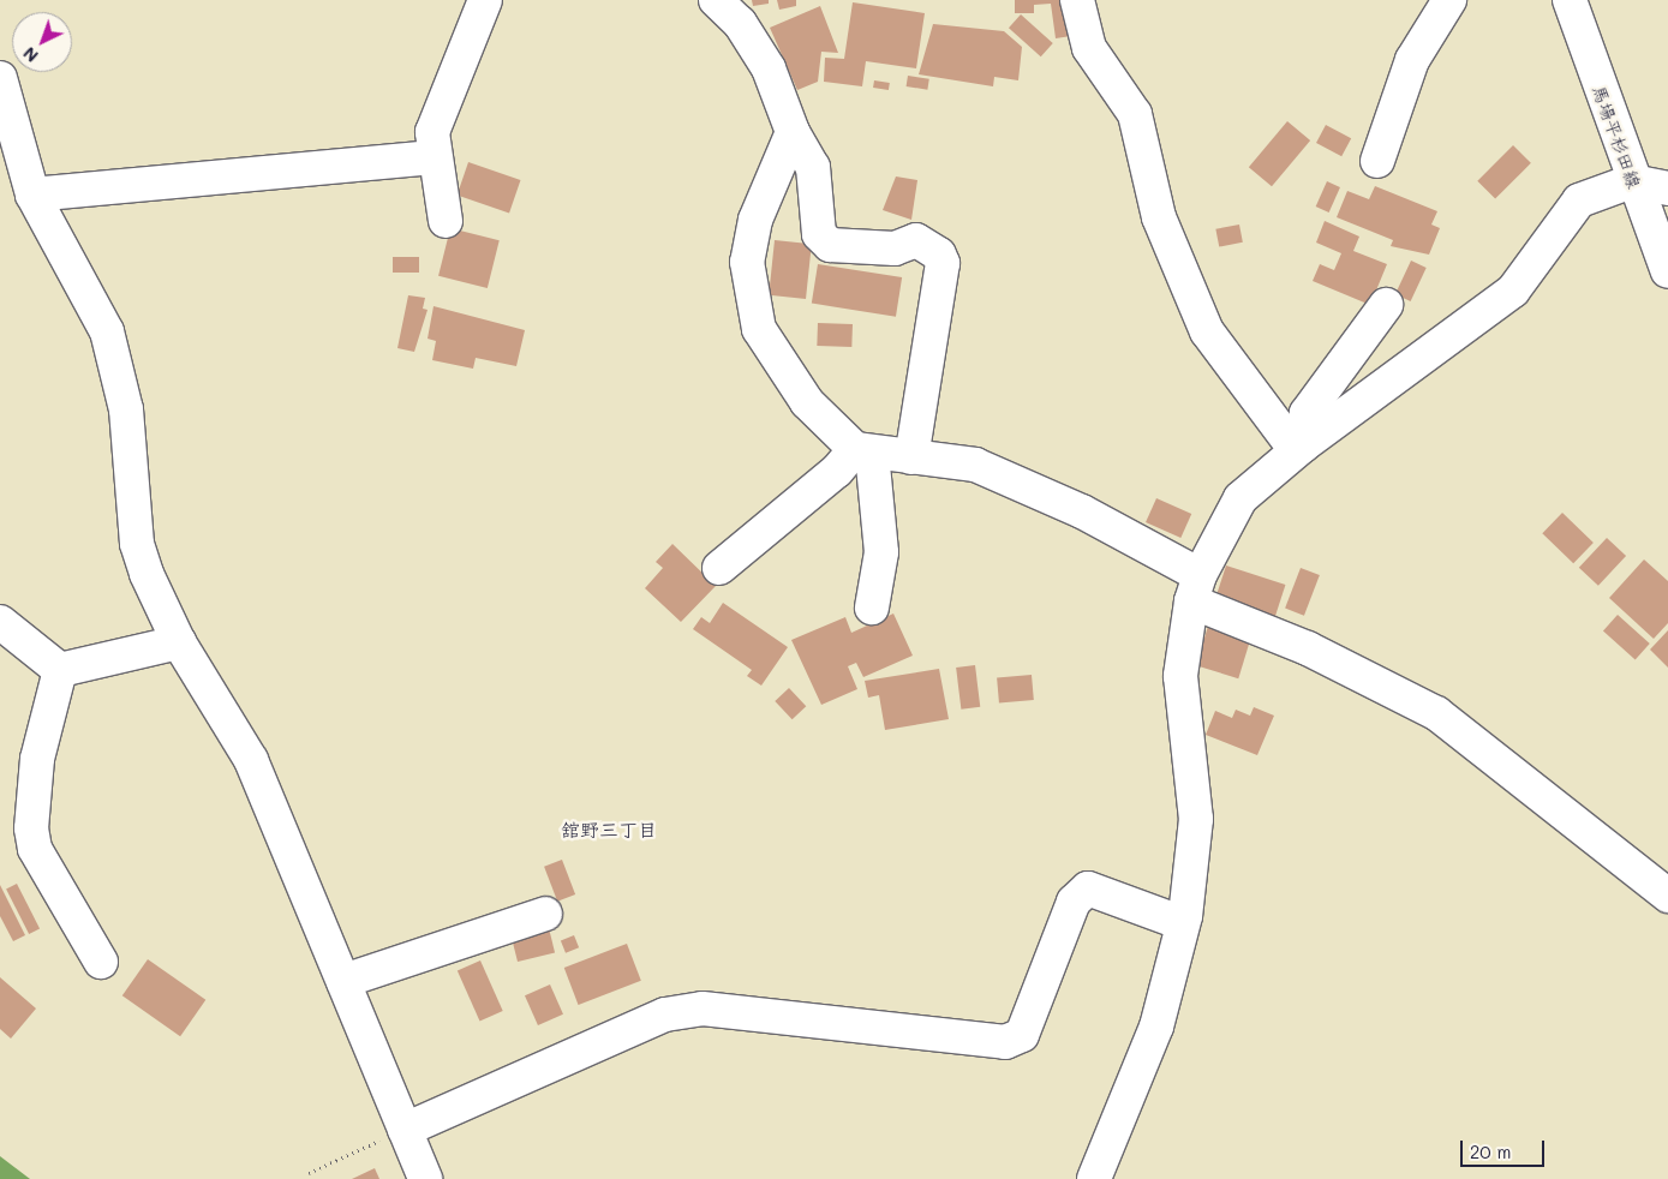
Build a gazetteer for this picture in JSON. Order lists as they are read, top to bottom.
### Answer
{
  "streets": {
    "street": ["馬場平杉田線"]
  },
  "districts": ["舘野三丁目"],
  "scale_bar": "20 m",
  "north": "bottom left"
}
